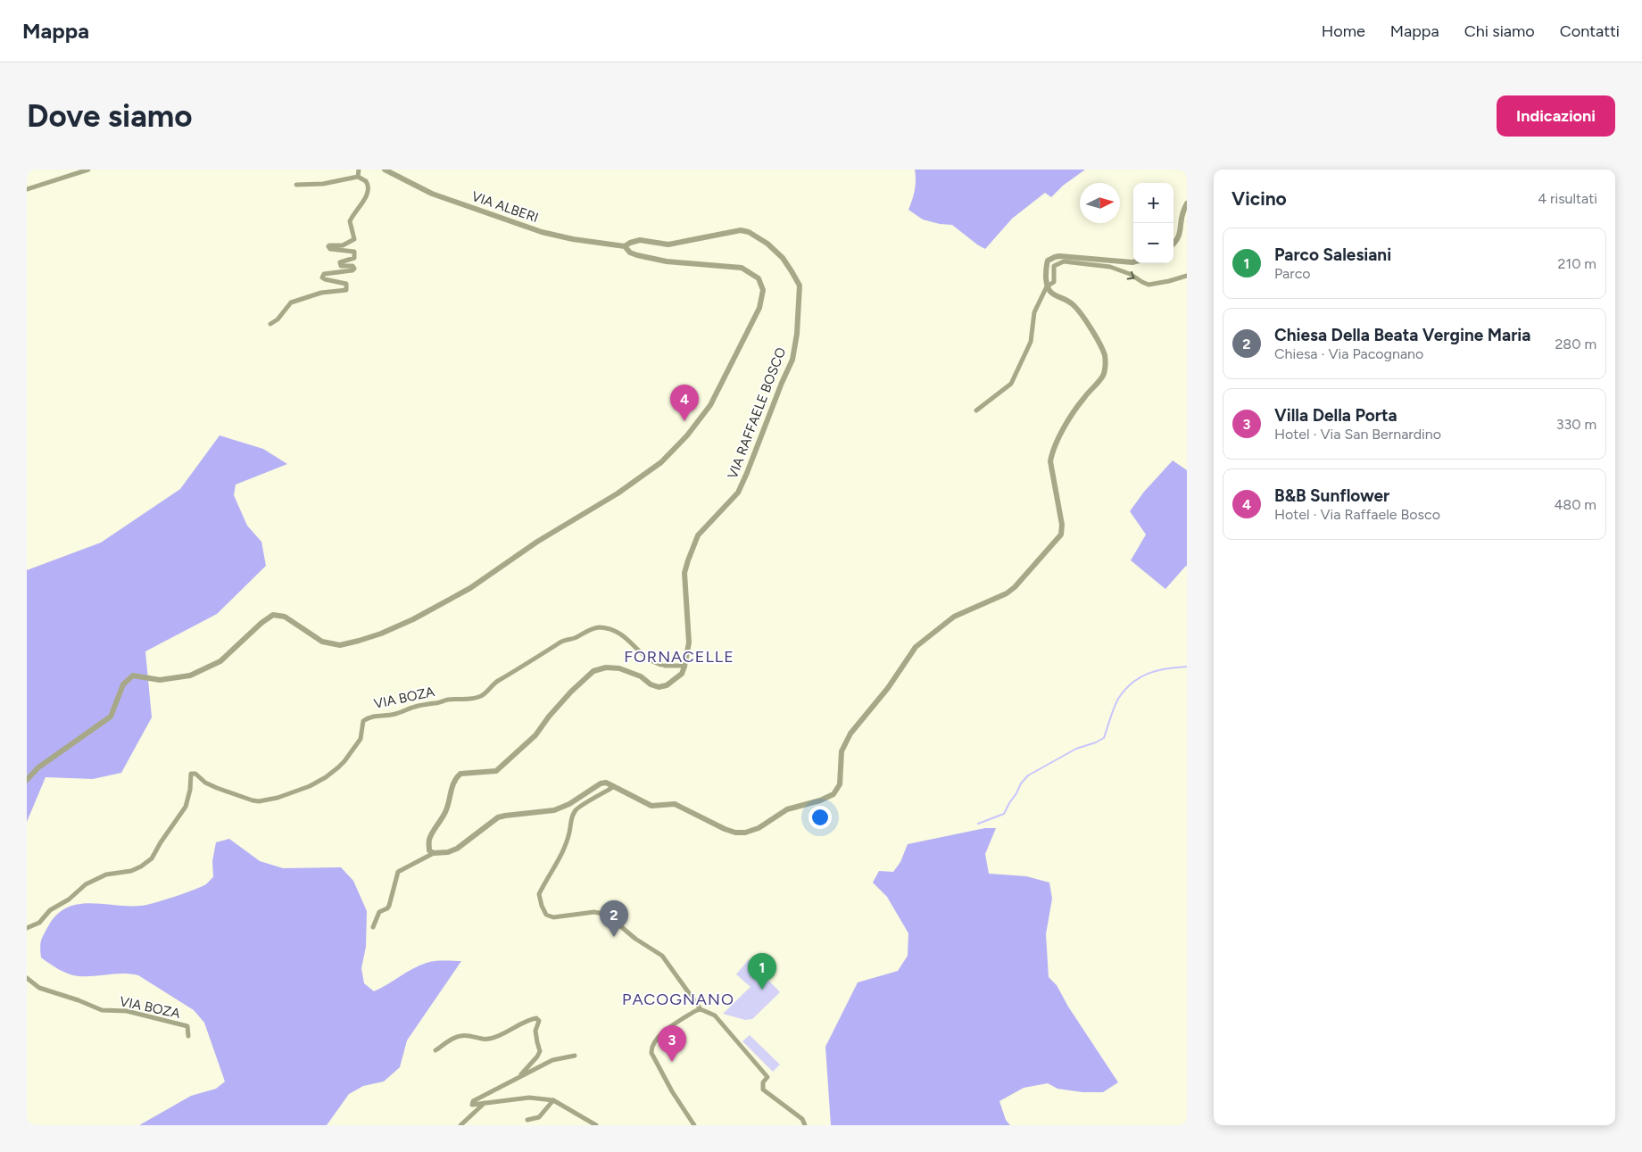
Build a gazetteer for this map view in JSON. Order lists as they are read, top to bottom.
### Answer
{
  "streets": {
    "street": ["VIA ALBERI", "VIA RAFFAELE BOSCO", "VIA BOZA"]
  },
  "crossings": [
    ["VIA ALBERI", "VIA RAFFAELE BOSCO"],
    ["VIA RAFFAELE BOSCO", "VIA BOZA"]
  ],
  "districts": ["FORNACELLE", "PACOGNANO"],
  "north": "right",
  "page": {
    "header": "Mappa",
    "nav": [
      "Home",
      "Mappa",
      "Chi siamo",
      "Contatti"
    ],
    "buttons": "Indicazioni",
    "title": "Dove siamo",
    "heading": ["Vicino", "4 risultati"],
    "map_buttons": ["+", "−"],
    "list": [
      {
        "mark": "1",
        "name": "Parco Salesiani",
        "note": "Parco",
        "value": "210 m"
      },
      {
        "mark": "2",
        "name": "Chiesa Della Beata Vergine Maria",
        "note": "Chiesa · Via Pacognano",
        "value": "280 m"
      },
      {
        "mark": "3",
        "name": "Villa Della Porta",
        "note": "Hotel · Via San Bernardino",
        "value": "330 m"
      },
      {
        "mark": "4",
        "name": "B&B Sunflower",
        "note": "Hotel · Via Raffaele Bosco",
        "value": "480 m"
      }
    ],
    "pins": [
      "4",
      "2",
      "1",
      "3"
    ]
  }
}
